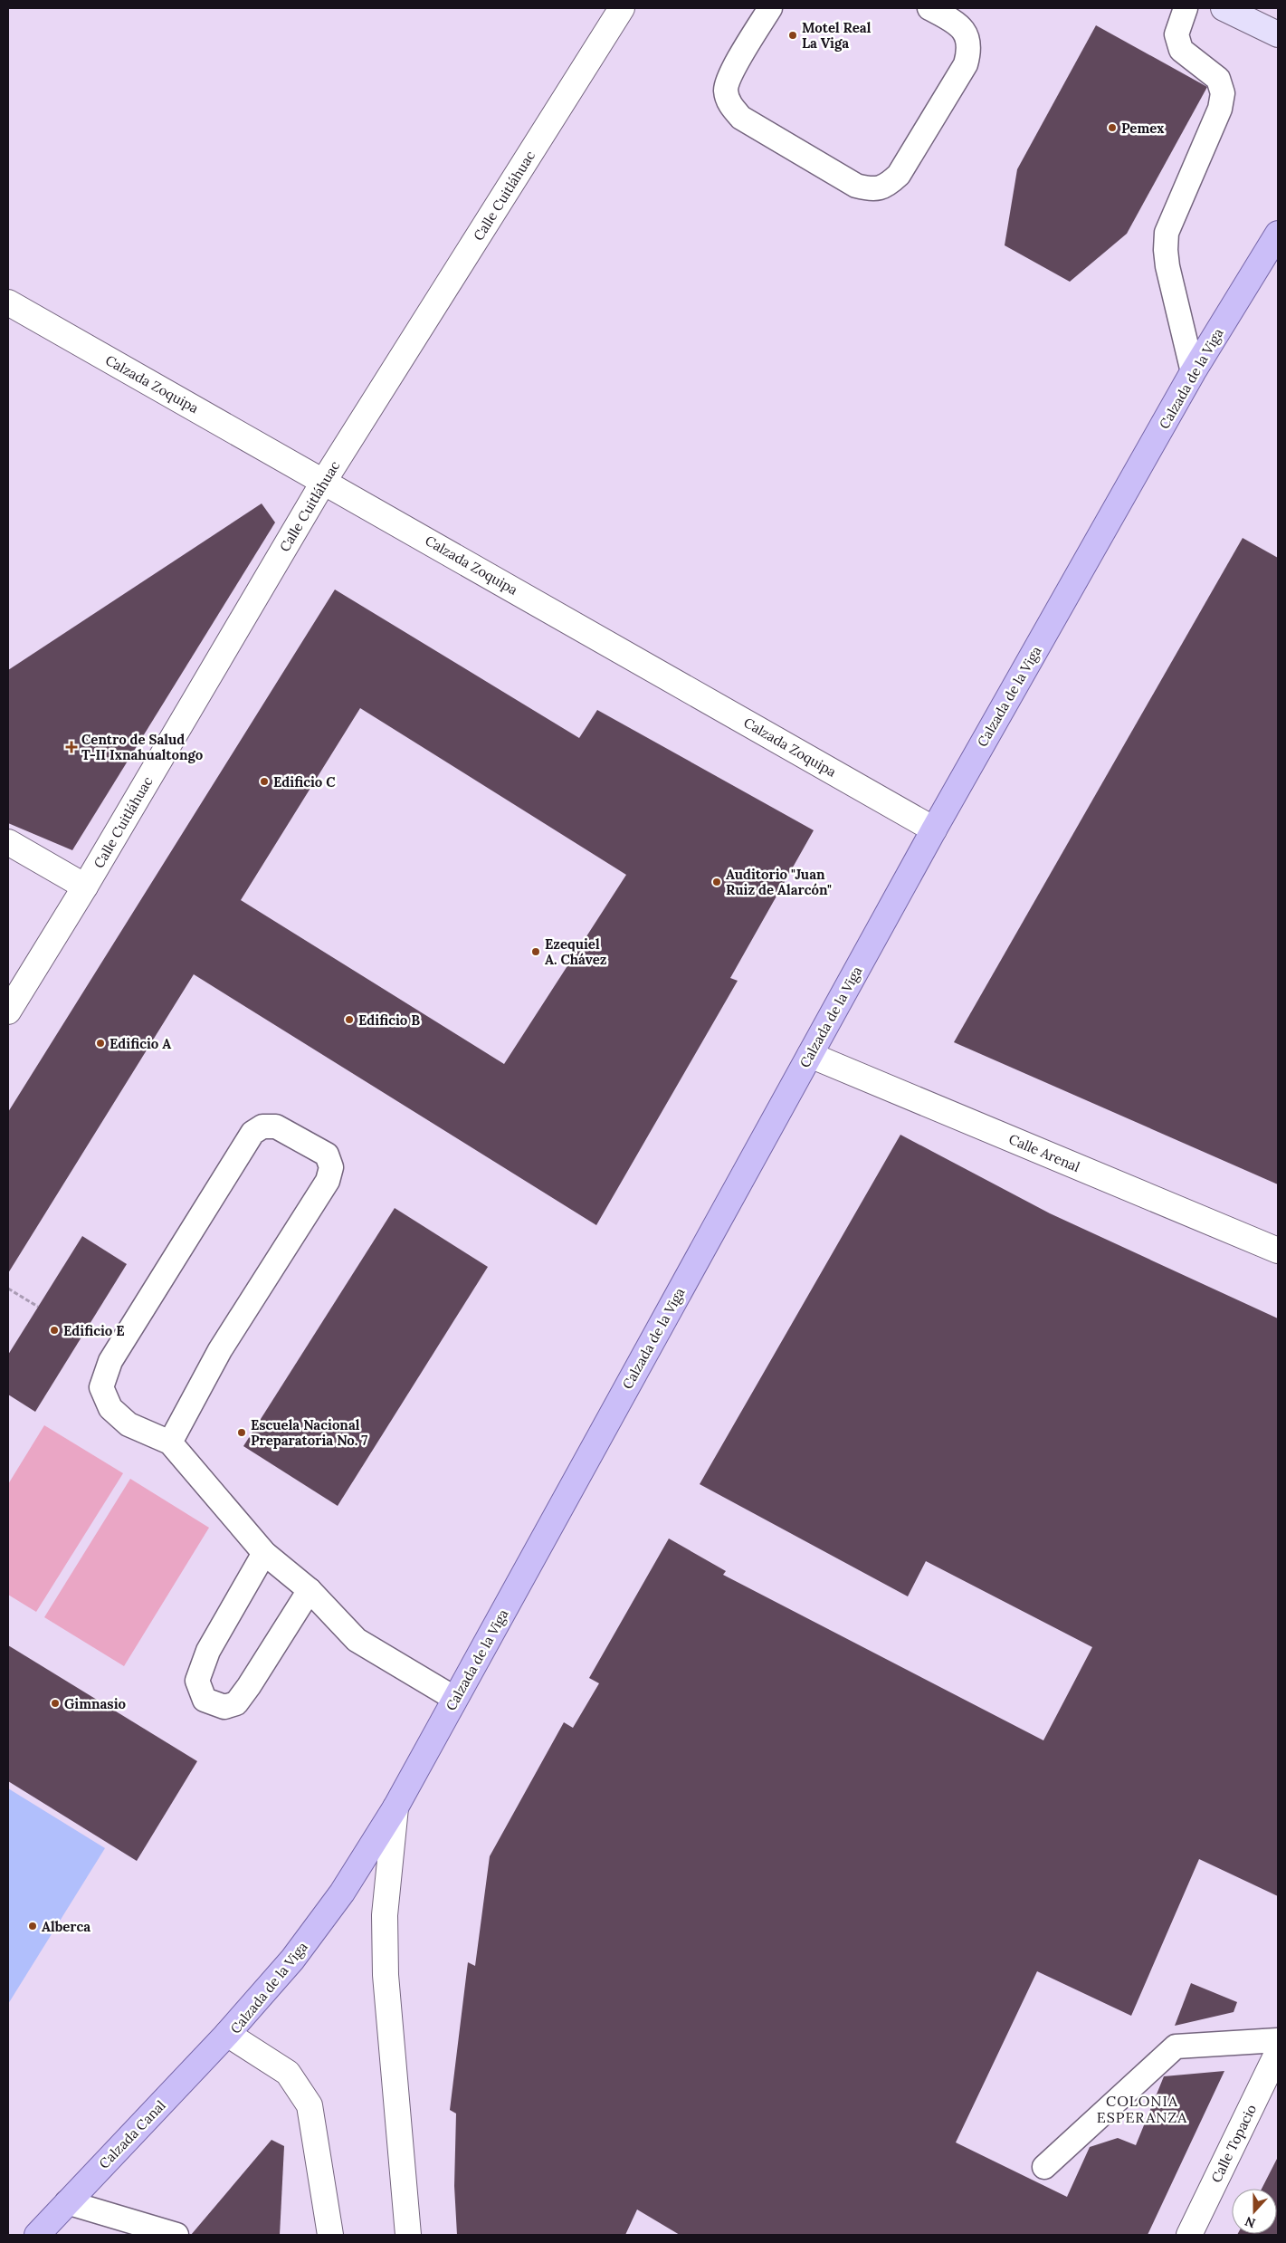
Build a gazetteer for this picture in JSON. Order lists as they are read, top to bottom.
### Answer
{
  "streets": {
    "main road": ["Calzada de la Viga", "Calzada Canal"],
    "street": [
      "Calle Cuitláhuac",
      "Calzada Zoquipa",
      "Calle Arenal",
      "Calle Topacio"
    ]
  },
  "crossings": [
    ["Calle Cuitláhuac", "Calzada Zoquipa"],
    ["Calzada de la Viga", "Calzada Zoquipa"],
    ["Calzada de la Viga", "Calle Arenal"],
    ["Calzada de la Viga", "Calzada Canal"]
  ],
  "districts": ["COLONIA ESPERANZA"],
  "places": {
    "other": [
      "Motel Real La Viga",
      "Pemex",
      "Edificio C",
      "Auditorio \"Juan Ruiz de Alarcón\"",
      "Ezequiel A. Chávez",
      "Edificio B",
      "Edificio A",
      "Edificio E",
      "Escuela Nacional Preparatoria No. 7",
      "Gimnasio",
      "Alberca"
    ],
    "health": ["Centro de Salud T-II Ixnahualtongo"]
  },
  "north": "bottom"
}
